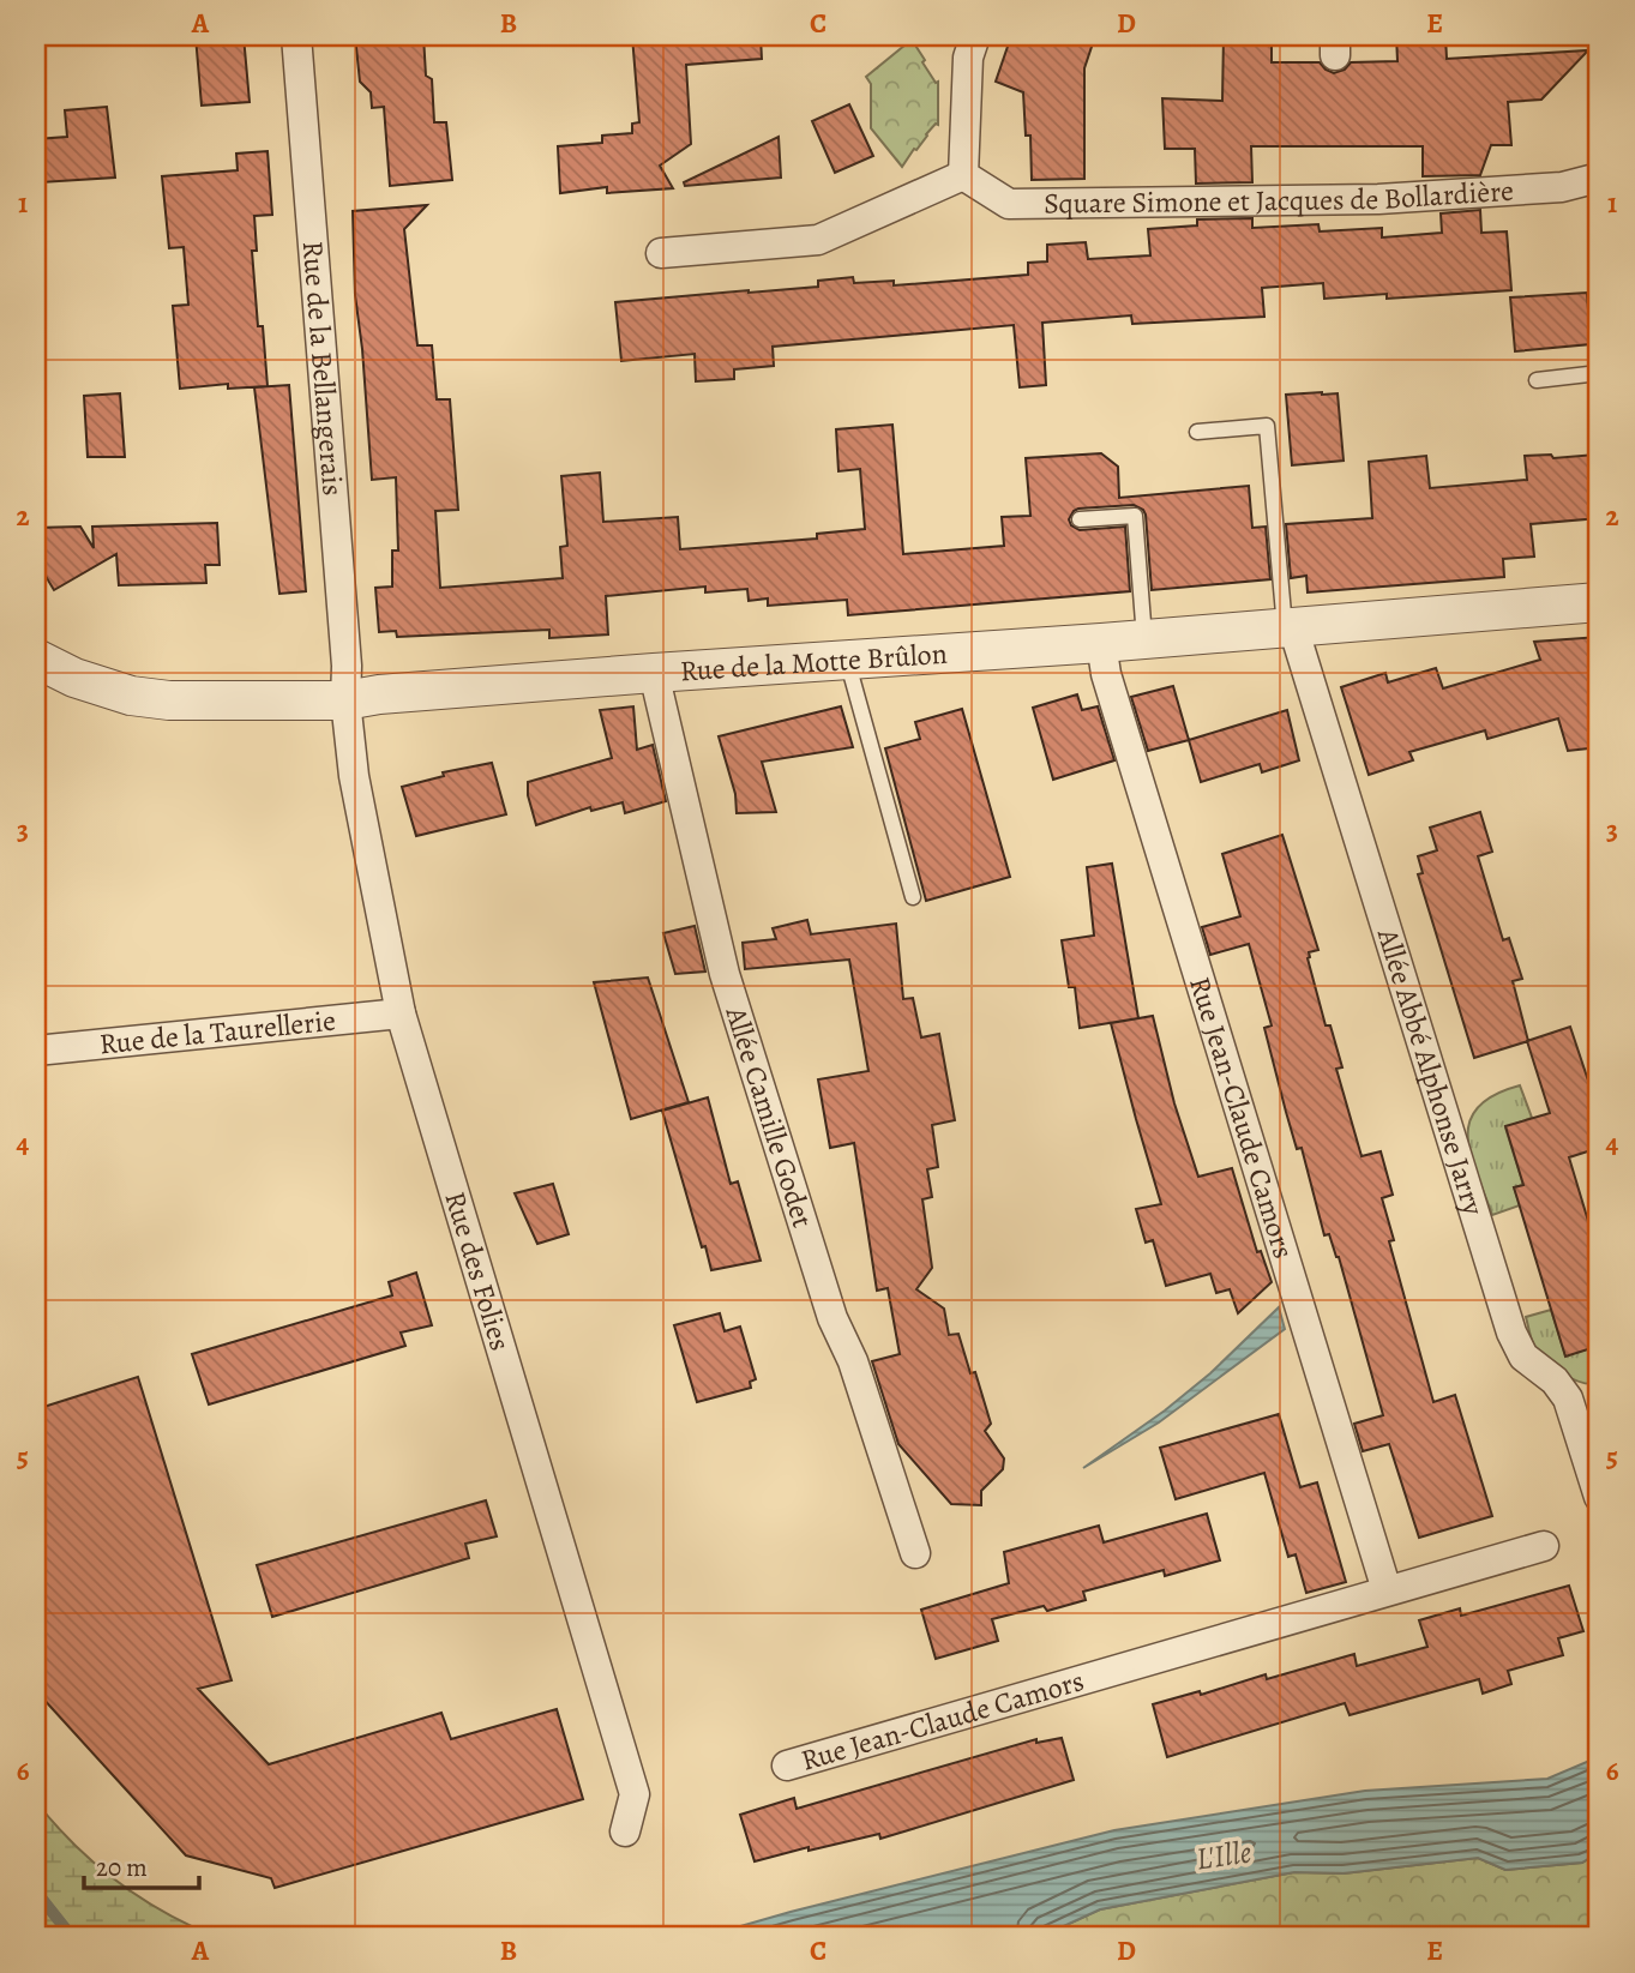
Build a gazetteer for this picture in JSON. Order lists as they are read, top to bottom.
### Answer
{
  "streets": {
    "street": [
      "Square Simone et Jacques de Bollardière",
      "Rue de la Bellangerais",
      "Rue de la Motte Brûlon",
      "Rue de la Taurellerie",
      "Allée Abbé Alphonse Jarry",
      "Rue Jean-Claude Camors",
      "Allée Camille Godet",
      "Rue des Folies"
    ]
  },
  "crossings": [
    ["Rue de la Bellangerais", "Rue de la Motte Brûlon"],
    ["Rue de la Bellangerais", "Rue des Folies"],
    ["Rue de la Motte Brûlon", "Allée Abbé Alphonse Jarry"],
    ["Rue de la Motte Brûlon", "Rue Jean-Claude Camors"],
    ["Rue de la Motte Brûlon", "Allée Camille Godet"],
    ["Rue de la Motte Brûlon", "Rue des Folies"],
    ["Rue de la Taurellerie", "Rue des Folies"]
  ],
  "water": ["L'Ille"],
  "scale_bar": "20 m",
  "grid": {
    "columns": [
      "A",
      "B",
      "C",
      "D",
      "E"
    ],
    "rows": [
      "1",
      "2",
      "3",
      "4",
      "5",
      "6"
    ]
  }
}
